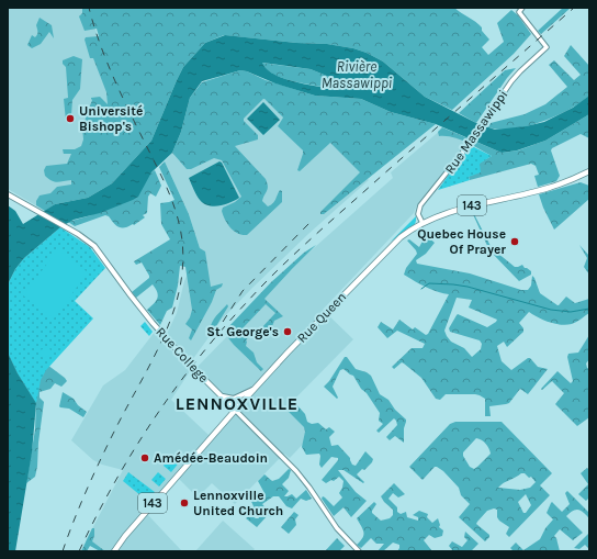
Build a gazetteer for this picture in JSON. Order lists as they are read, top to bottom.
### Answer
{
  "streets": {
    "main road": ["143", "Rue Queen", "Rue College"],
    "street": ["Rue Massawippi"]
  },
  "crossings": [
    ["Rue Massawippi", "Rue Queen"],
    ["Rue Queen", "Rue College"]
  ],
  "districts": ["LENNOXVILLE"],
  "water": ["Rivière Massawippi"],
  "places": [
    "Université Bishop's",
    "Quebec House Of Prayer",
    "St. George's",
    "Amédée-Beaudoin",
    "Lennoxville United Church"
  ]
}
